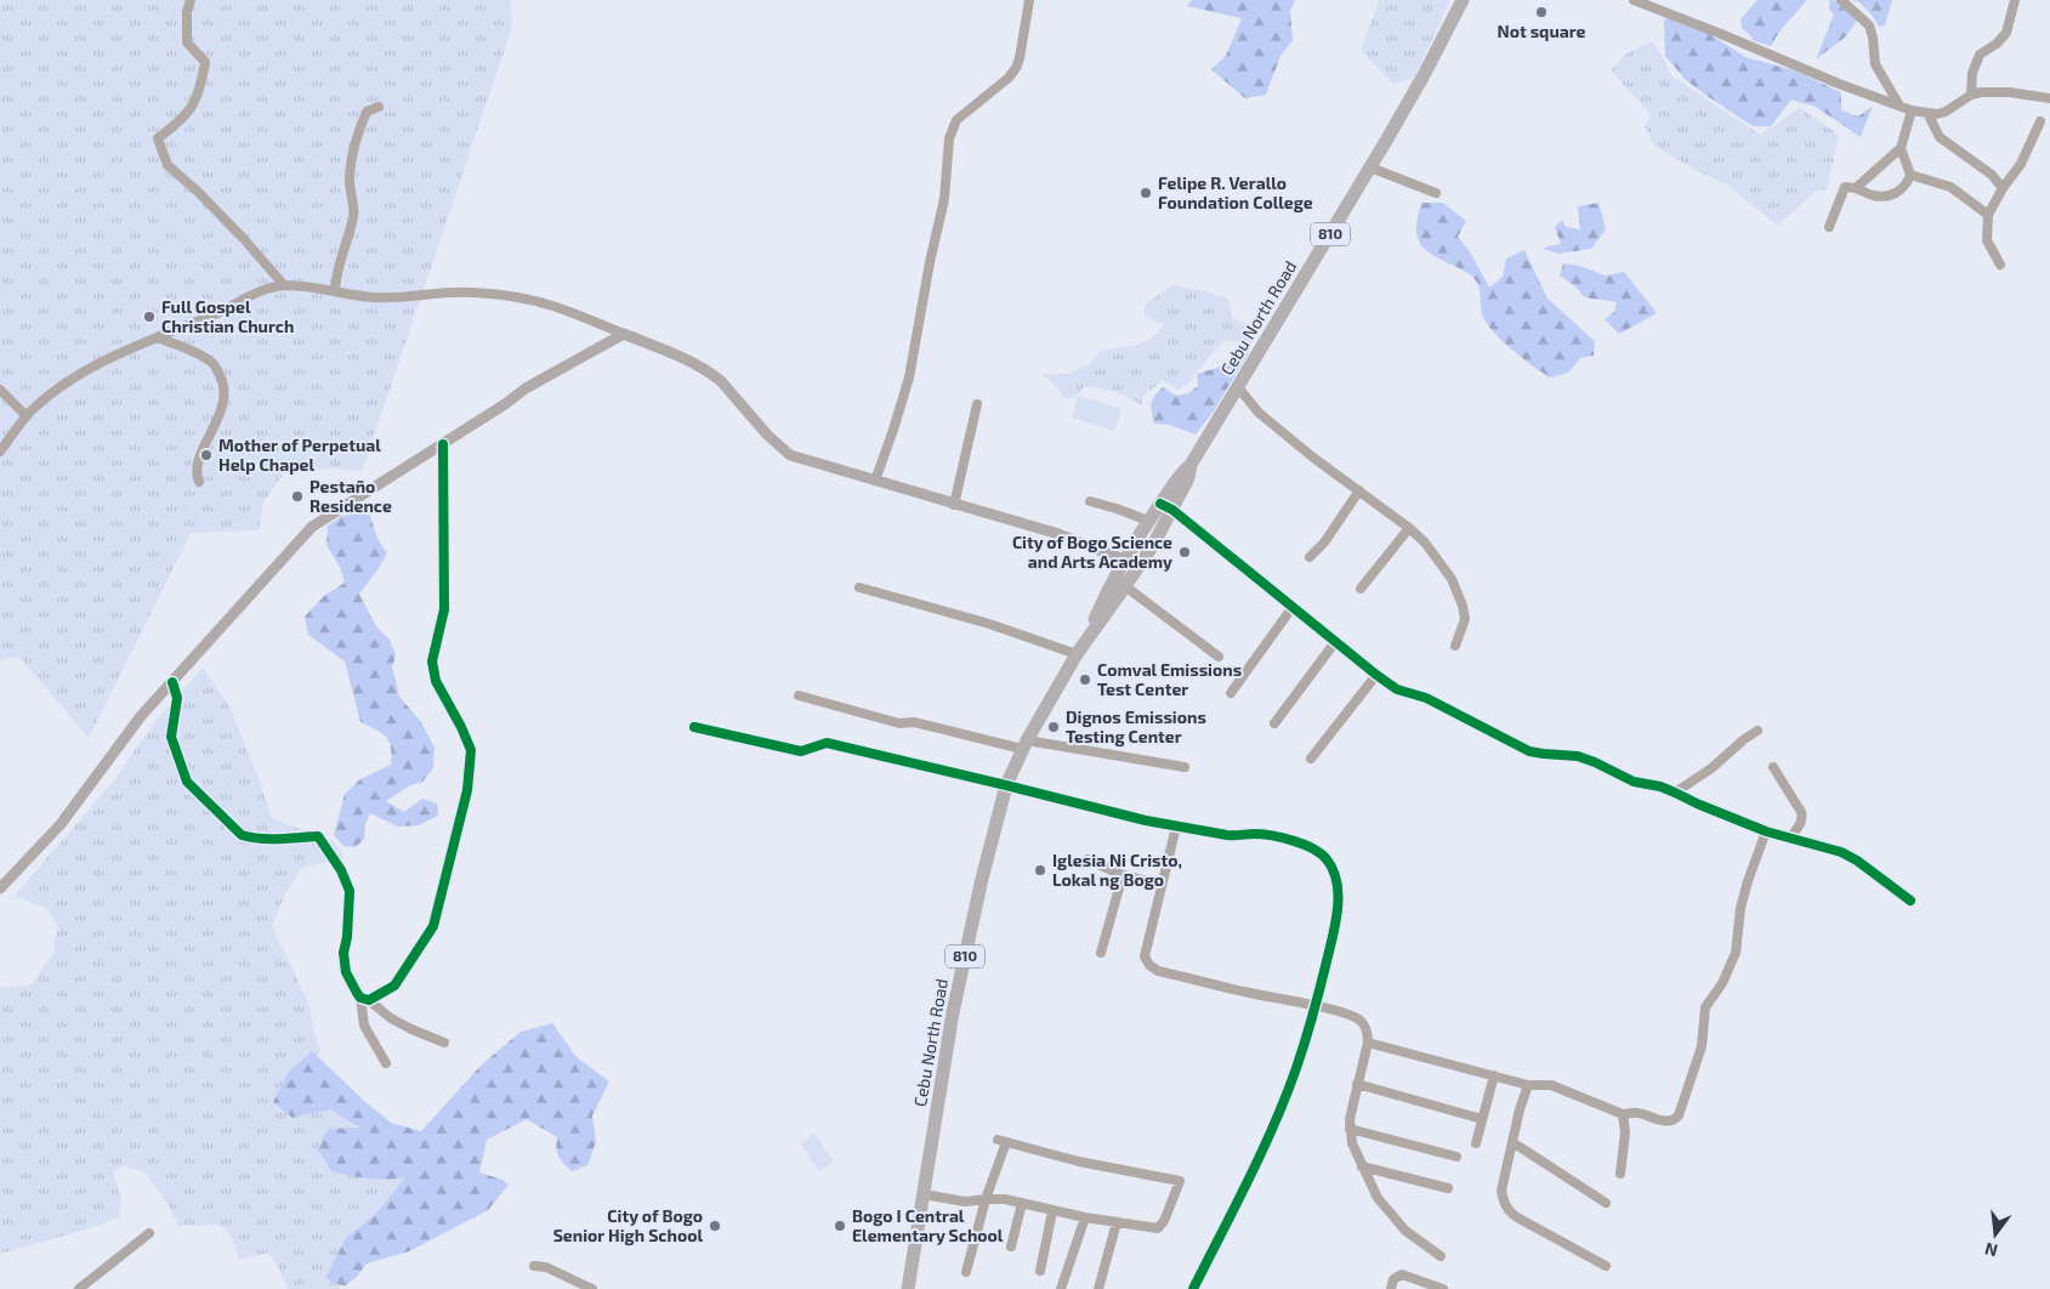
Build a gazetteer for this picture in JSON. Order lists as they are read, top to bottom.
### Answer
{
  "streets": {
    "highway": ["810", "Cebu North Road"]
  },
  "places": [
    "Not square",
    "Felipe R. Verallo Foundation College",
    "Full Gospel Christian Church",
    "Mother of Perpetual Help Chapel",
    "Pestaño Residence",
    "City of Bogo Science and Arts Academy",
    "Comval Emissions Test Center",
    "Dignos Emissions Testing Center",
    "Iglesia Ni Cristo, Lokal ng Bogo",
    "City of Bogo Senior High School",
    "Bogo I Central Elementary School"
  ],
  "north": "bottom"
}
